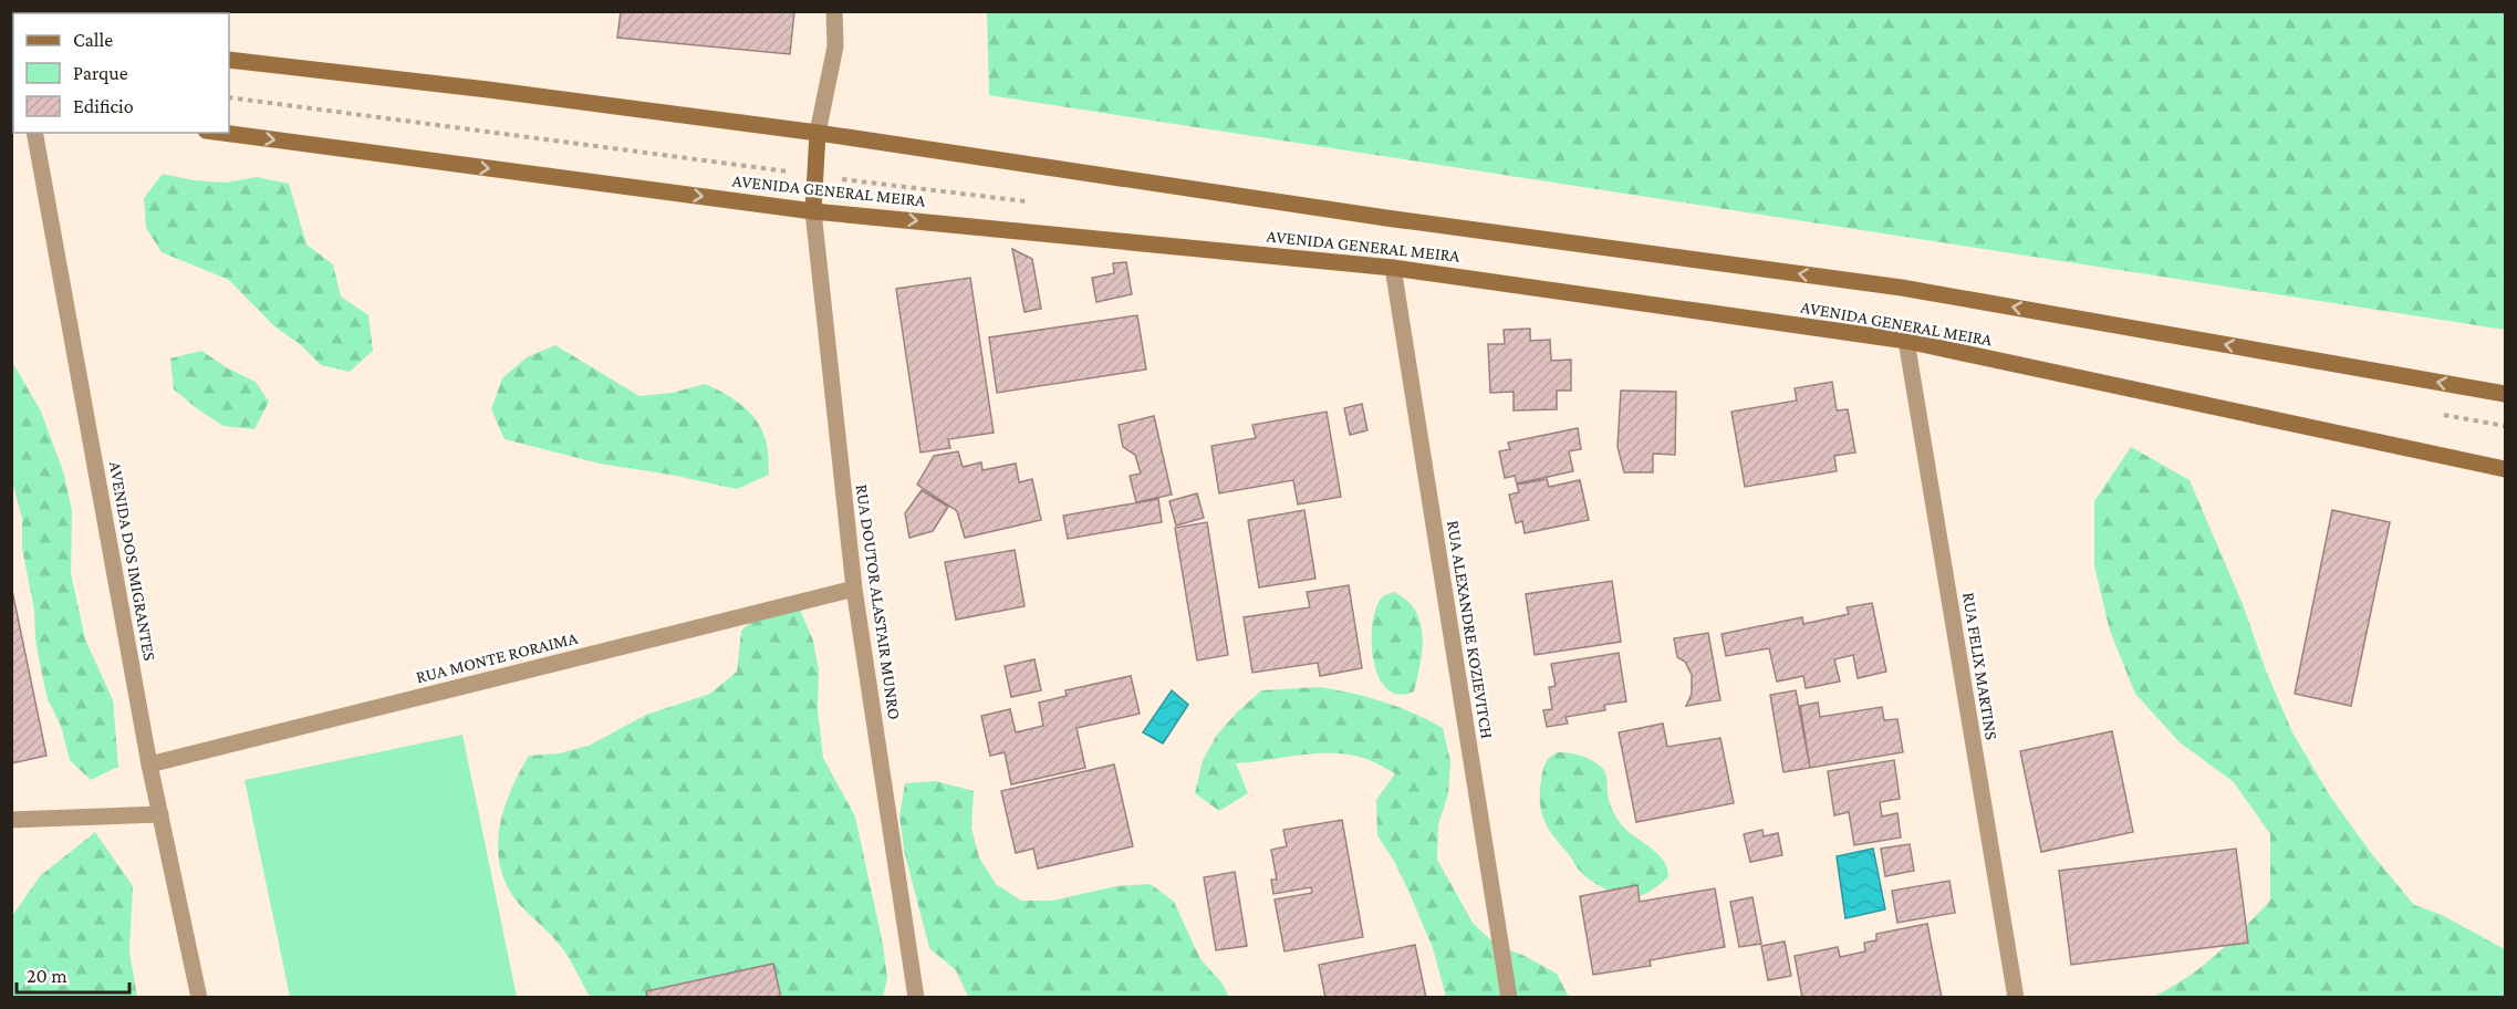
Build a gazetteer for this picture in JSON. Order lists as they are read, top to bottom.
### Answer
{
  "streets": {
    "main road": ["AVENIDA GENERAL MEIRA"],
    "street": [
      "AVENIDA DOS IMIGRANTES",
      "RUA DOUTOR ALASTAIR MUNRO",
      "RUA ALEXANDRE KOZIEVITCH",
      "RUA MONTE RORAIMA",
      "RUA FELIX MARTINS"
    ]
  },
  "crossings": [
    ["AVENIDA GENERAL MEIRA", "RUA DOUTOR ALASTAIR MUNRO"],
    ["AVENIDA GENERAL MEIRA", "RUA ALEXANDRE KOZIEVITCH"],
    ["AVENIDA GENERAL MEIRA", "RUA FELIX MARTINS"],
    ["AVENIDA DOS IMIGRANTES", "RUA MONTE RORAIMA"],
    ["RUA DOUTOR ALASTAIR MUNRO", "RUA MONTE RORAIMA"]
  ],
  "legend": ["Calle", "Parque", "Edificio"],
  "scale_bar": "20 m"
}
